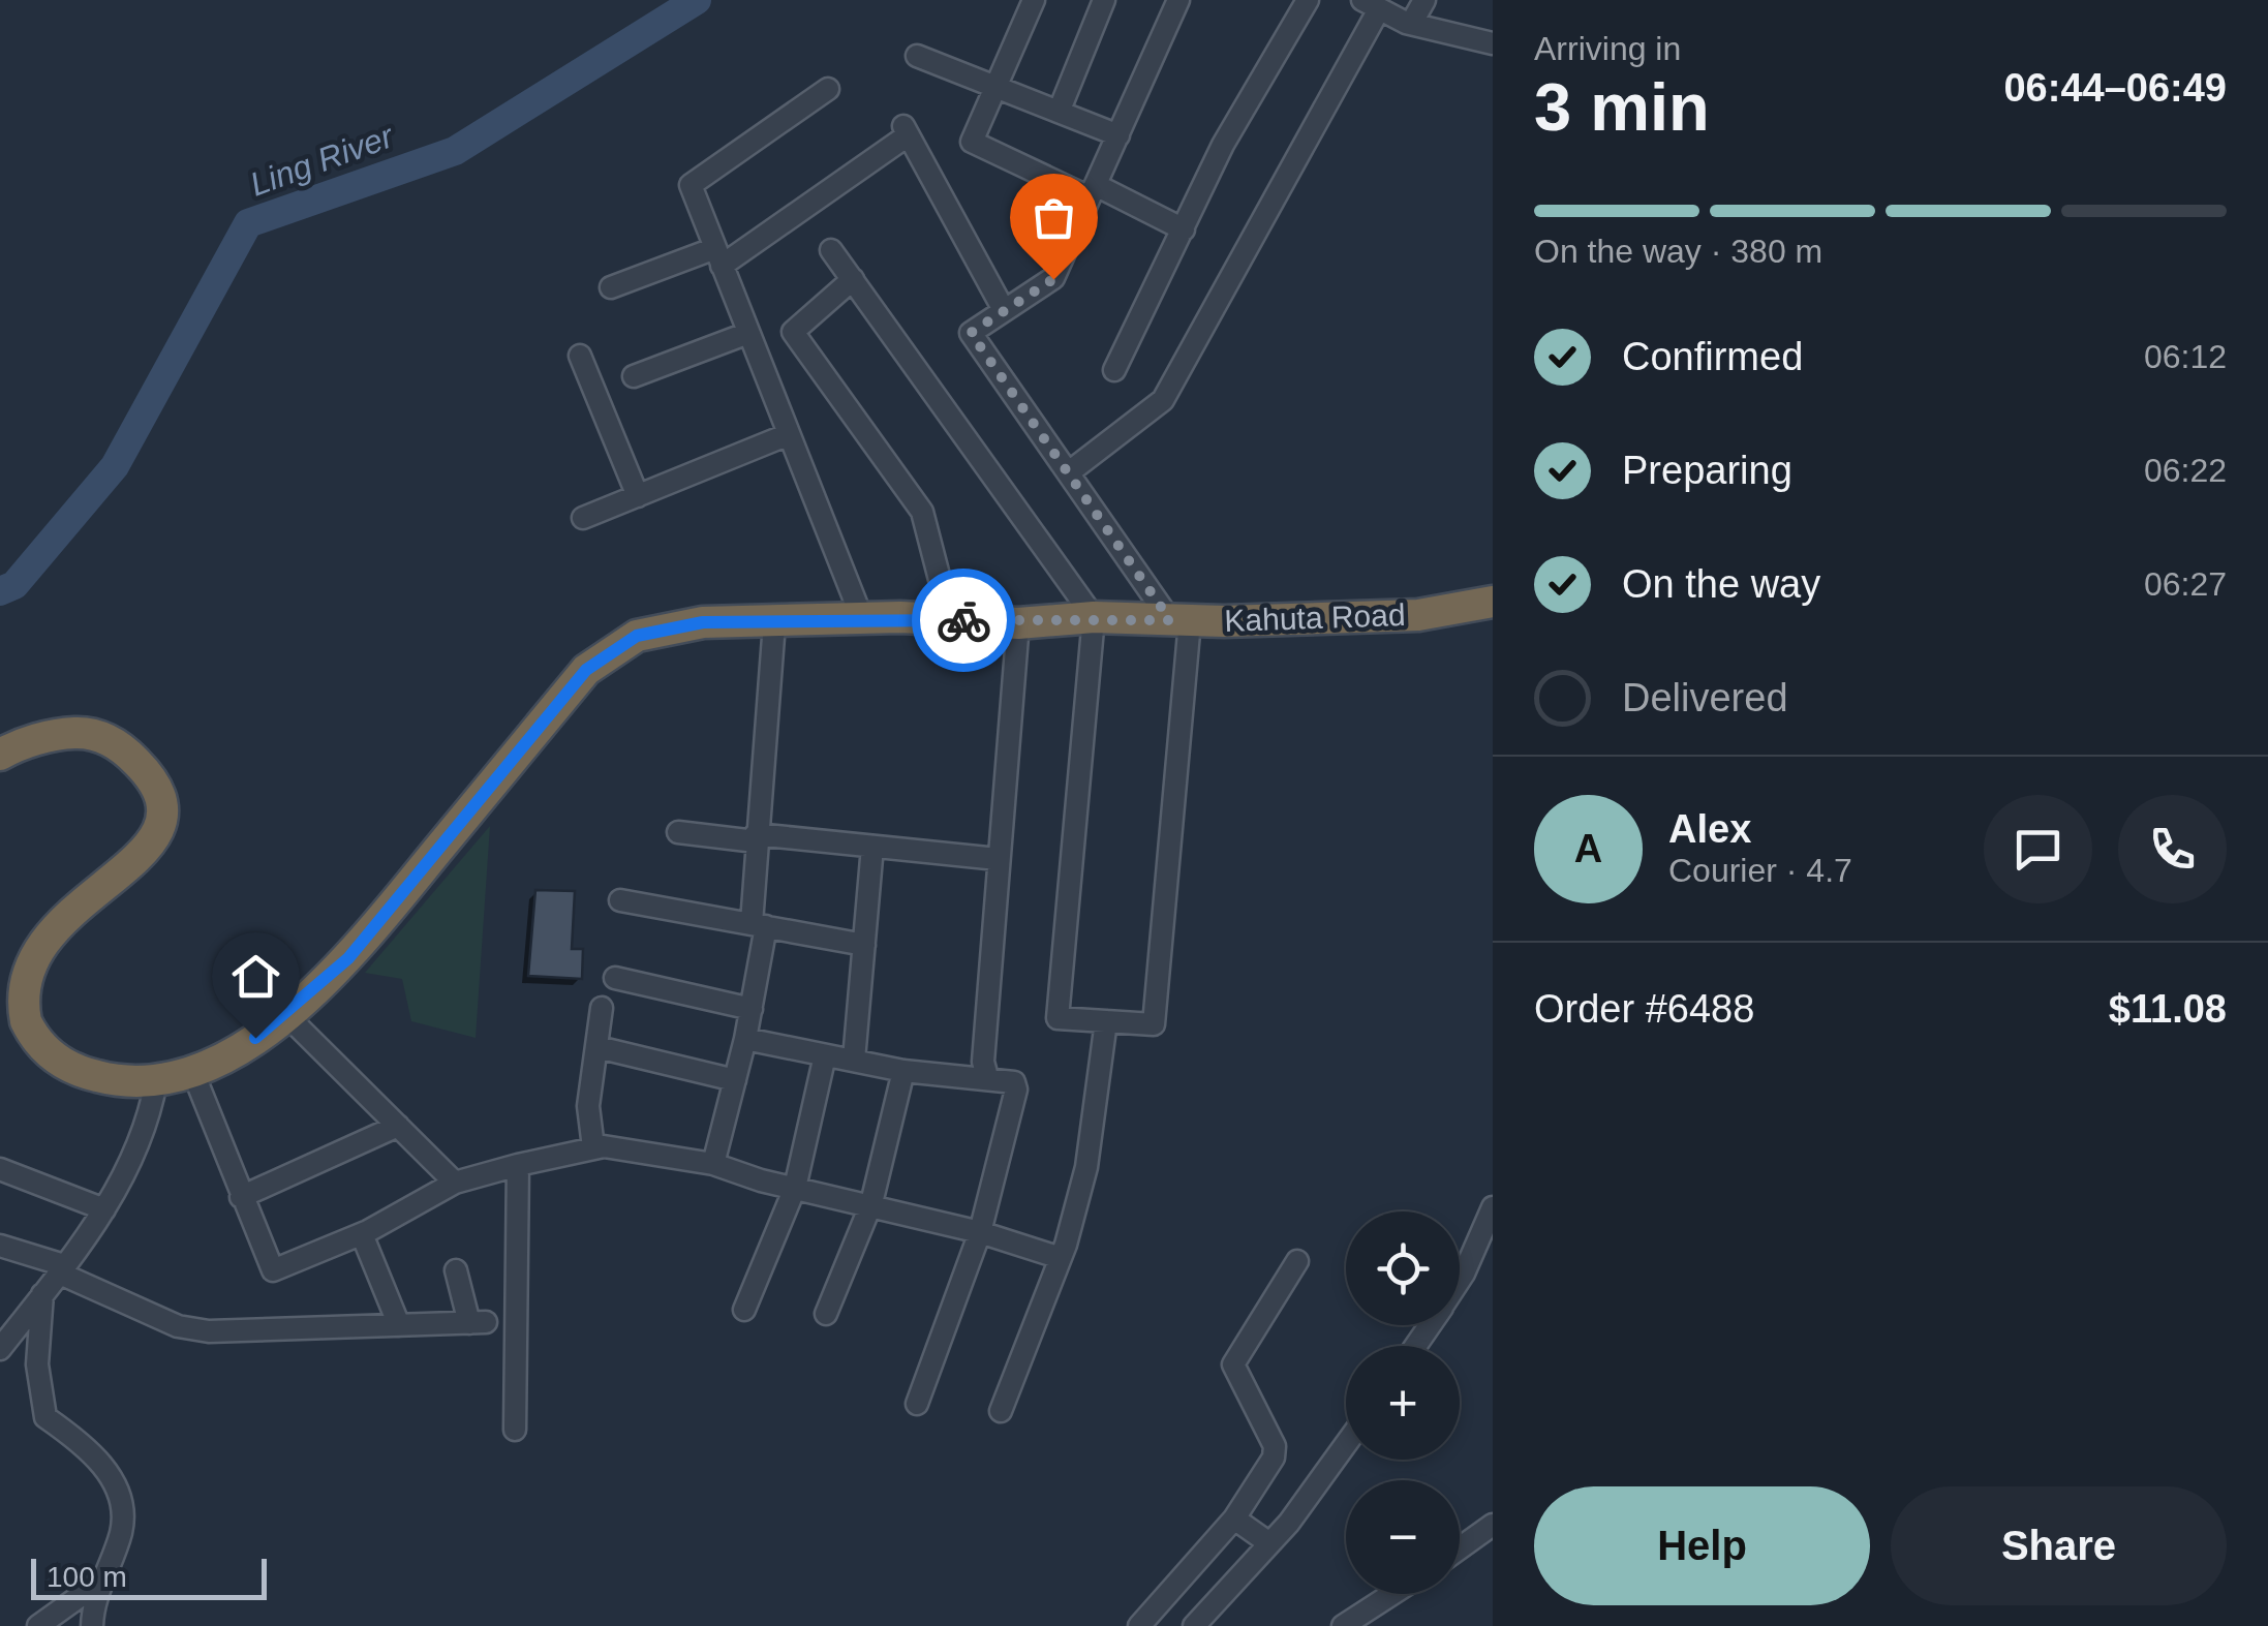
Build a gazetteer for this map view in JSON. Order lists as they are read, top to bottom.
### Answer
{
  "streets": {
    "highway": ["Kahuta Road"]
  },
  "water": ["Ling River"],
  "scale_bar": "100 m",
  "page": {
    "heading": ["3 min", "Arriving in", "06:44–06:49"],
    "panel": [
      "Alex",
      "Courier · 4.7",
      "Order #6488",
      "$11.08"
    ],
    "bar": "On the way · 380 m",
    "list": [
      ["Confirmed", "06:12"],
      ["Preparing", "06:22"],
      ["On the way", "06:27"],
      "Delivered"
    ],
    "round": "A",
    "map_buttons": ["+", "−"],
    "buttons": ["Help", "Share"],
    "scale": "100 m"
  }
}
